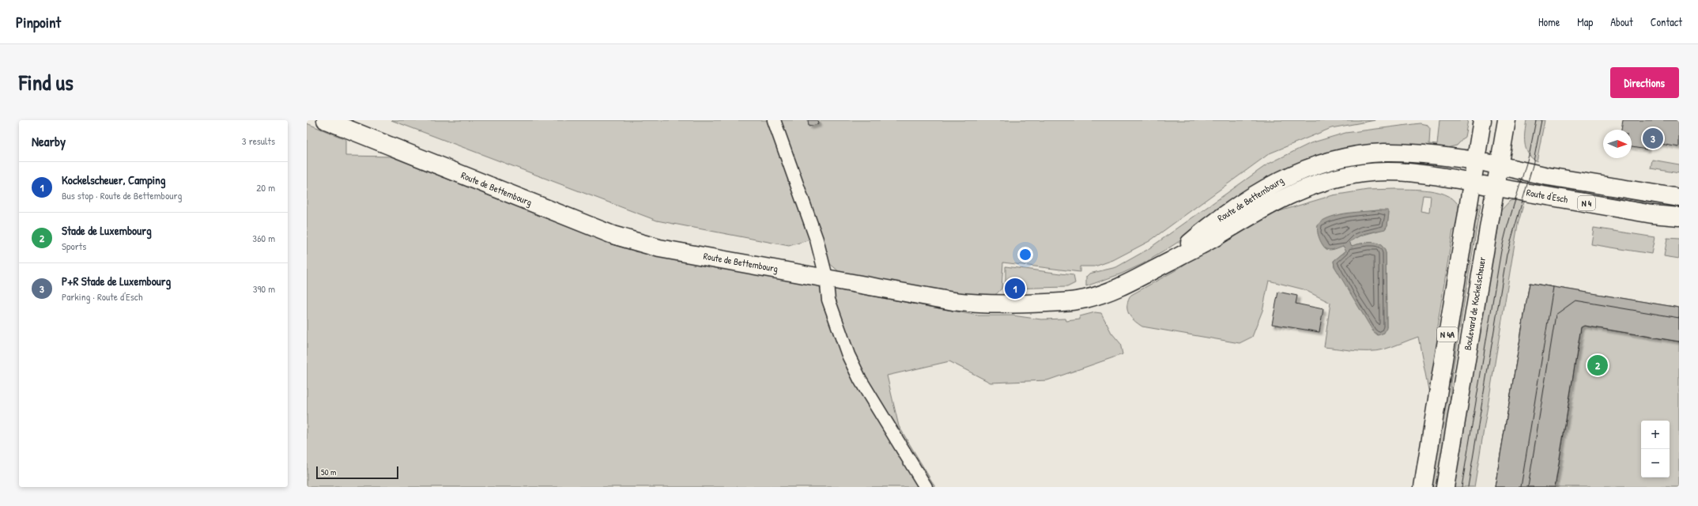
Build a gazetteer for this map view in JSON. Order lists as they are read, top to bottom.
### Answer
{
  "streets": {
    "main road": [
      "Route de Bettembourg",
      "Route d'Esch",
      "N 4",
      "Boulevard de Kockelscheuer",
      "N 4A"
    ]
  },
  "crossings": [
    ["Route de Bettembourg", "Route d'Esch"],
    ["Route de Bettembourg", "N 4A"],
    ["Route d'Esch", "Boulevard de Kockelscheuer"],
    ["Route d'Esch", "N 4A"]
  ],
  "scale_bar": "50 m",
  "north": "right",
  "page": {
    "header": "Pinpoint",
    "nav": [
      "Home",
      "Map",
      "About",
      "Contact"
    ],
    "title": "Find us",
    "buttons": "Directions",
    "heading": ["Nearby", "3 results"],
    "pins": ["3", "1", "2"],
    "list": [
      {
        "mark": "1",
        "name": "Kockelscheuer, Camping",
        "note": "Bus stop · Route de Bettembourg",
        "value": "20 m"
      },
      {
        "mark": "2",
        "name": "Stade de Luxembourg",
        "note": "Sports",
        "value": "360 m"
      },
      {
        "mark": "3",
        "name": "P+R Stade de Luxembourg",
        "note": "Parking · Route d'Esch",
        "value": "390 m"
      }
    ],
    "map_buttons": ["+", "−"],
    "scale": "50 m"
  }
}
